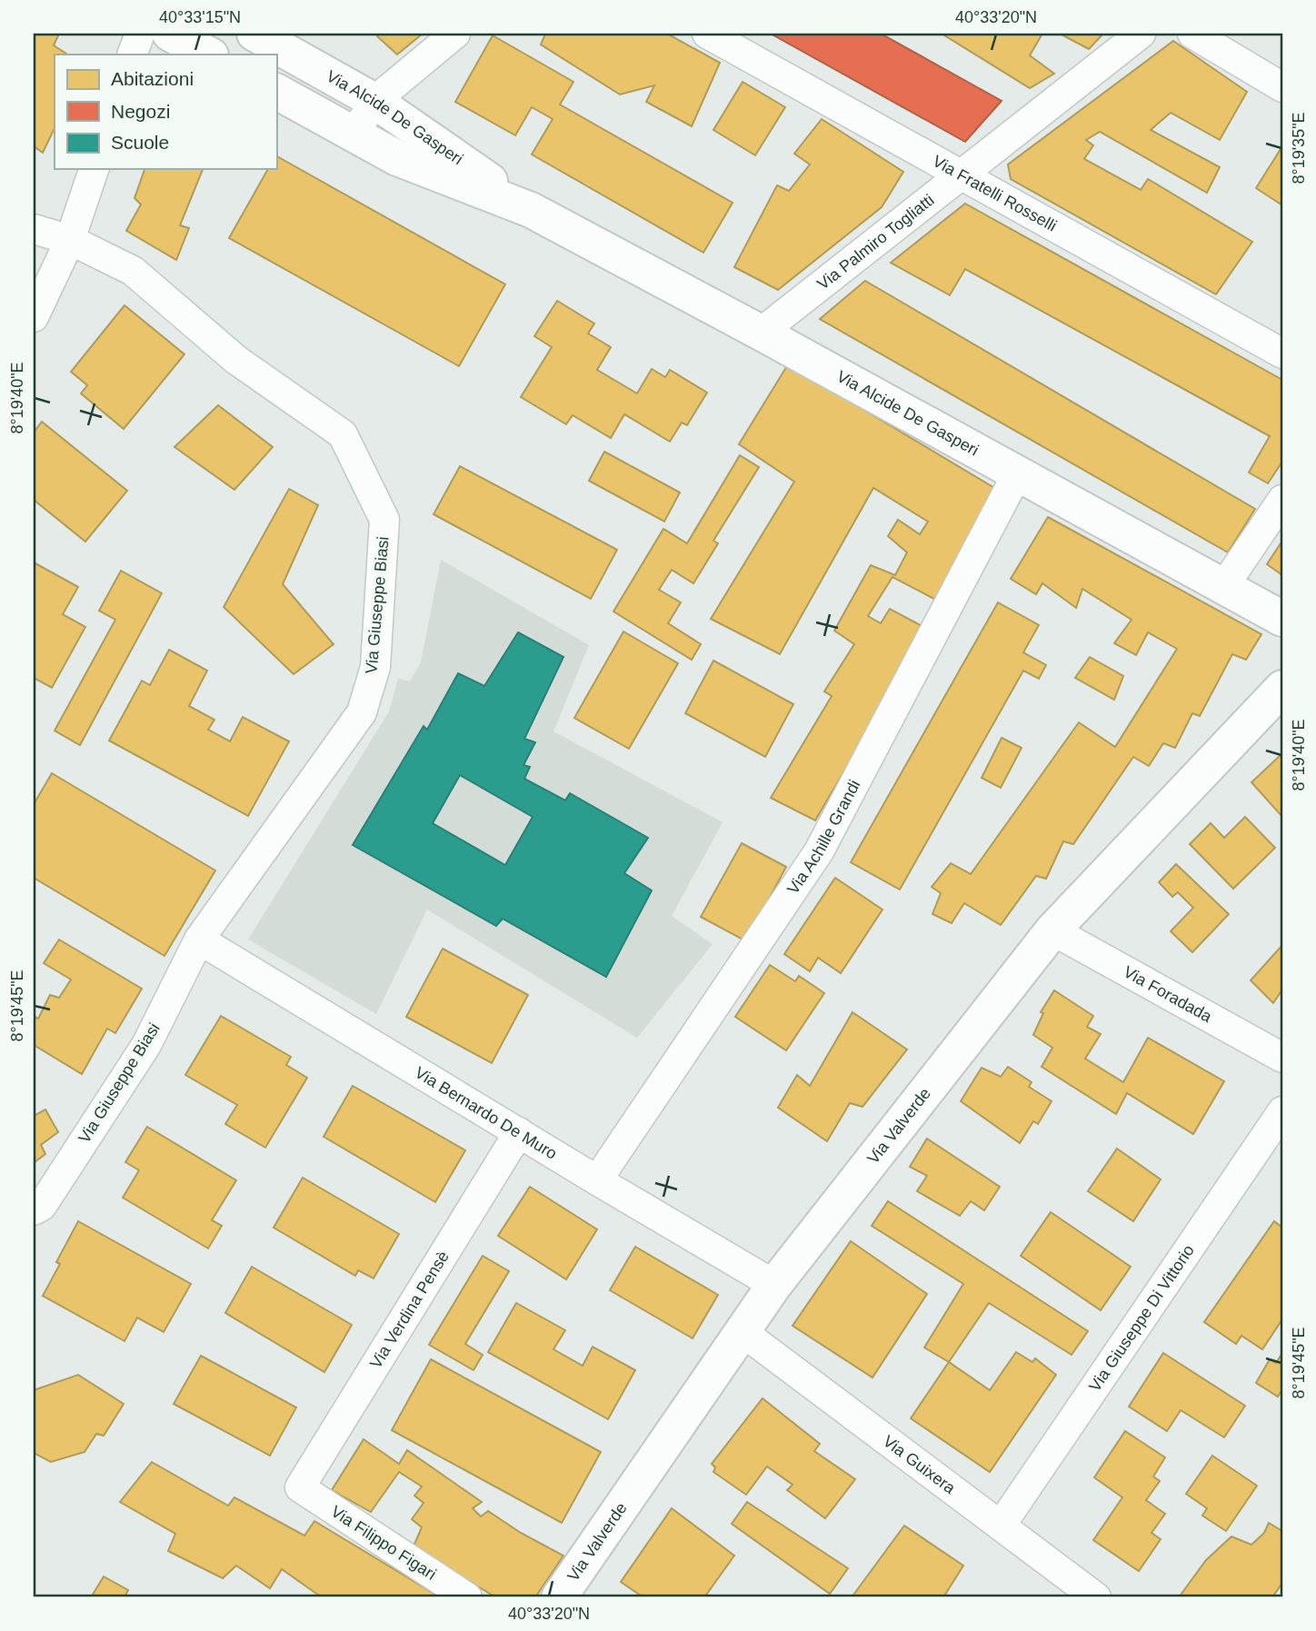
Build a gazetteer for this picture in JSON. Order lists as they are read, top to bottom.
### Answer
{
  "streets": {
    "street": [
      "Via Alcide De Gasperi",
      "Via Fratelli Rosselli",
      "Via Palmiro Togliatti",
      "Via Giuseppe Biasi",
      "Via Achille Grandi",
      "Via Foradada",
      "Via Bernardo De Muro",
      "Via Valverde",
      "Via Verdina Pensè",
      "Via Giuseppe Di Vittorio",
      "Via Guixera",
      "Via Filippo Figari"
    ]
  },
  "crossings": [
    ["Via Alcide De Gasperi", "Via Palmiro Togliatti"],
    ["Via Alcide De Gasperi", "Via Achille Grandi"],
    ["Via Fratelli Rosselli", "Via Palmiro Togliatti"],
    ["Via Giuseppe Biasi", "Via Bernardo De Muro"],
    ["Via Achille Grandi", "Via Bernardo De Muro"],
    ["Via Foradada", "Via Valverde"],
    ["Via Bernardo De Muro", "Via Valverde"],
    ["Via Bernardo De Muro", "Via Verdina Pensè"],
    ["Via Valverde", "Via Guixera"],
    ["Via Verdina Pensè", "Via Filippo Figari"],
    ["Via Giuseppe Di Vittorio", "Via Guixera"]
  ],
  "legend": ["Abitazioni", "Negozi", "Scuole"],
  "coordinates": [
    "40°33'15\"N",
    "40°33'20\"N",
    "8°19'35\"E",
    "8°19'40\"E",
    "8°19'45\"E"
  ]
}
